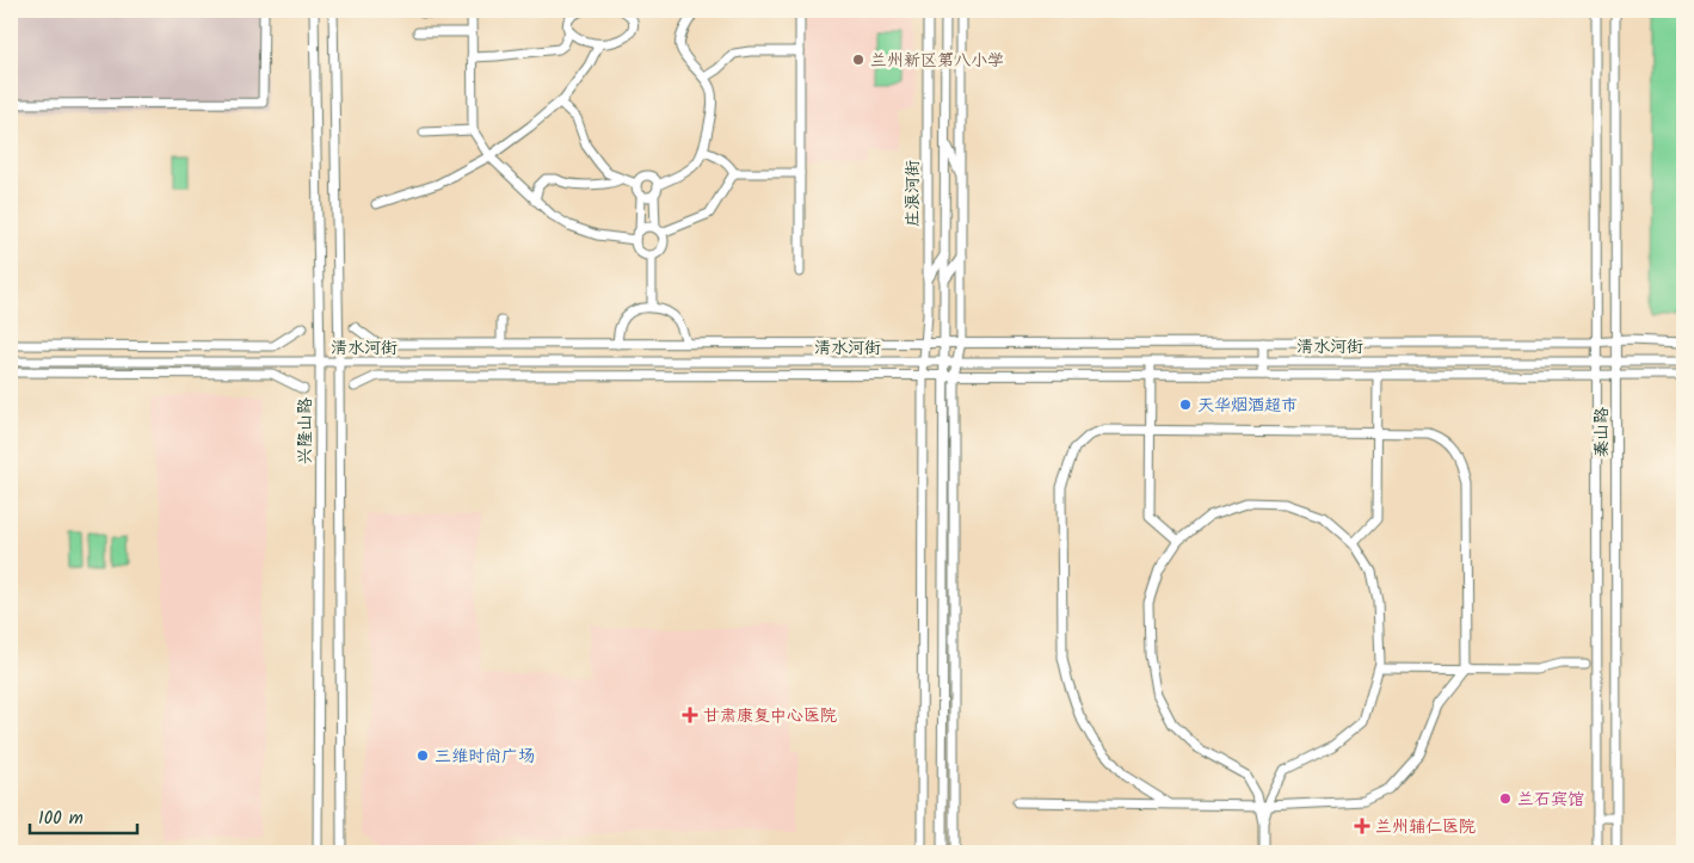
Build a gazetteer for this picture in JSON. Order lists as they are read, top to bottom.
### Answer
{
  "streets": {
    "street": [
      "庄浪河街",
      "清水河街",
      "兴隆山路",
      "秦山路"
    ]
  },
  "crossings": [
    ["庄浪河街", "清水河街"],
    ["清水河街", "兴隆山路"],
    ["清水河街", "秦山路"]
  ],
  "places": {
    "other": [
      "兰州新区第八小学",
      "天华烟酒超市",
      "三维时尚广场",
      "兰石宾馆"
    ],
    "health": ["甘肃康复中心医院", "兰州辅仁医院"]
  },
  "scale_bar": "100 m"
}
